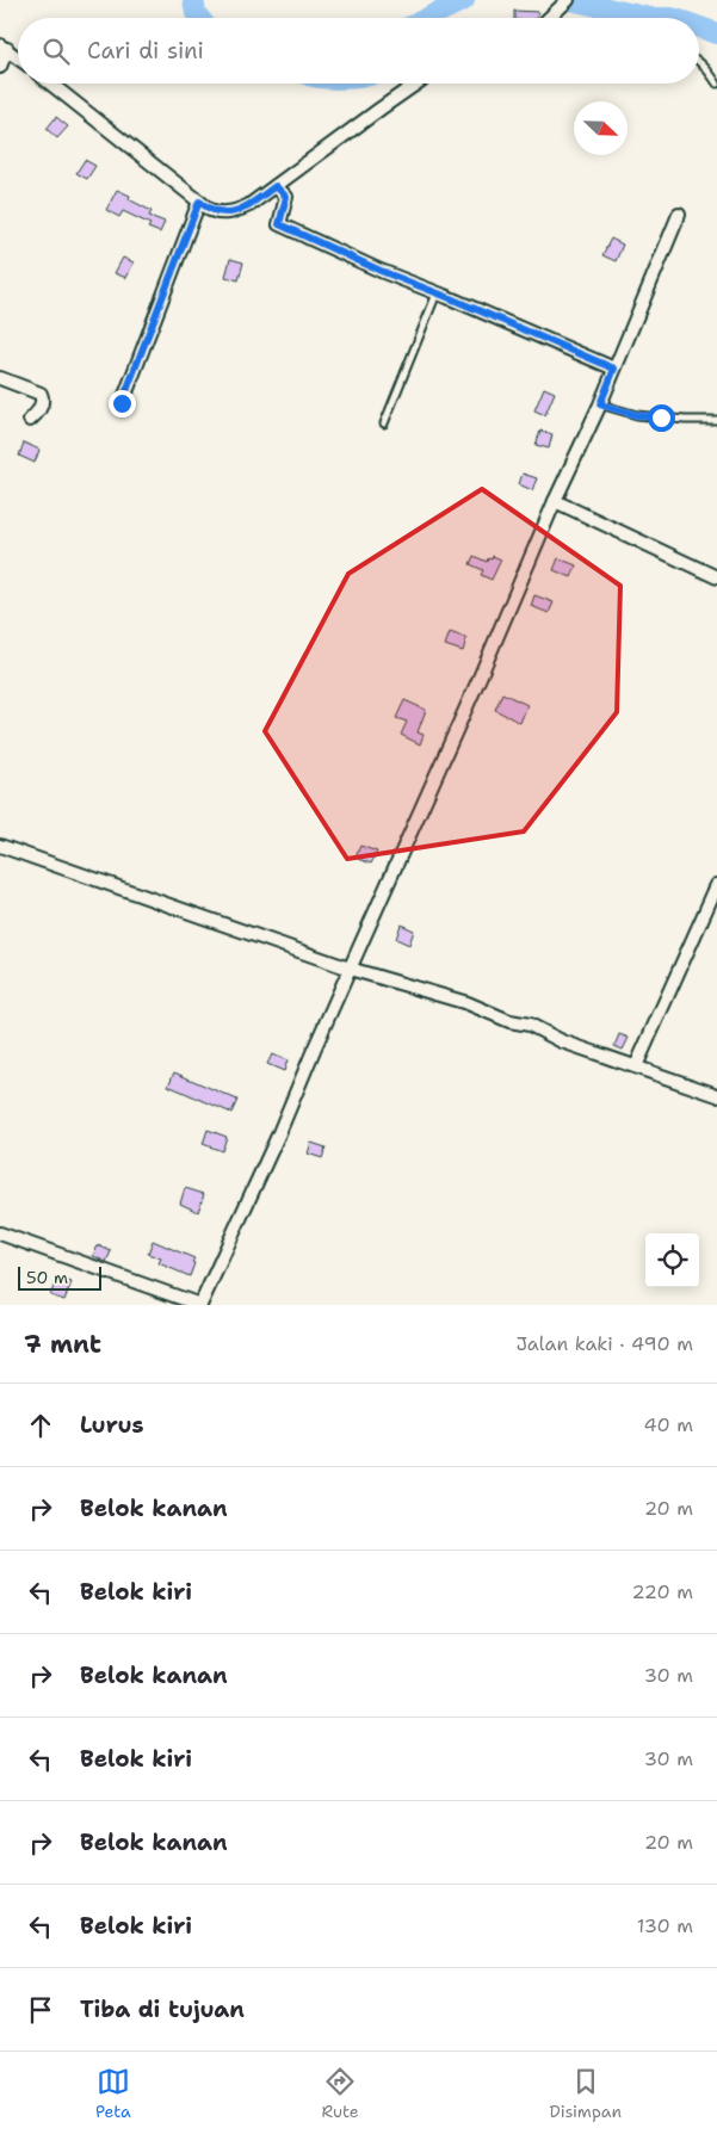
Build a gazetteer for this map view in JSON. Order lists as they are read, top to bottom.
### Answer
{
  "scale_bar": "50 m",
  "north": "bottom right",
  "page": {
    "search": "Cari di sini",
    "scale": "50 m",
    "heading": ["7 mnt", "Jalan kaki · 490 m"],
    "list": [
      ["Lurus", "40 m"],
      ["Belok kanan", "20 m"],
      ["Belok kiri", "220 m"],
      ["Belok kanan", "30 m"],
      ["Belok kiri", "30 m"],
      ["Belok kanan", "20 m"],
      ["Belok kiri", "130 m"],
      "Tiba di tujuan"
    ],
    "nav": ["Peta", "Rute", "Disimpan"]
  }
}
